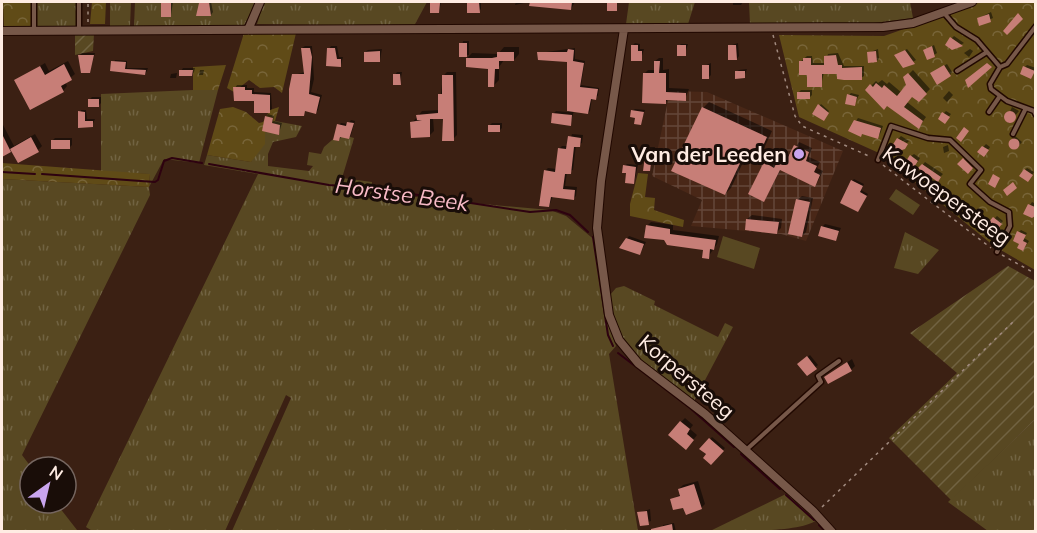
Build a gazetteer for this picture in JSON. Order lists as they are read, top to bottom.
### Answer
{
  "streets": {
    "street": ["Korpersteeg"],
    "path": ["Kawoepersteeg"]
  },
  "water": ["Horstse Beek"],
  "places": ["Van der Leeden"],
  "north": "top right"
}
